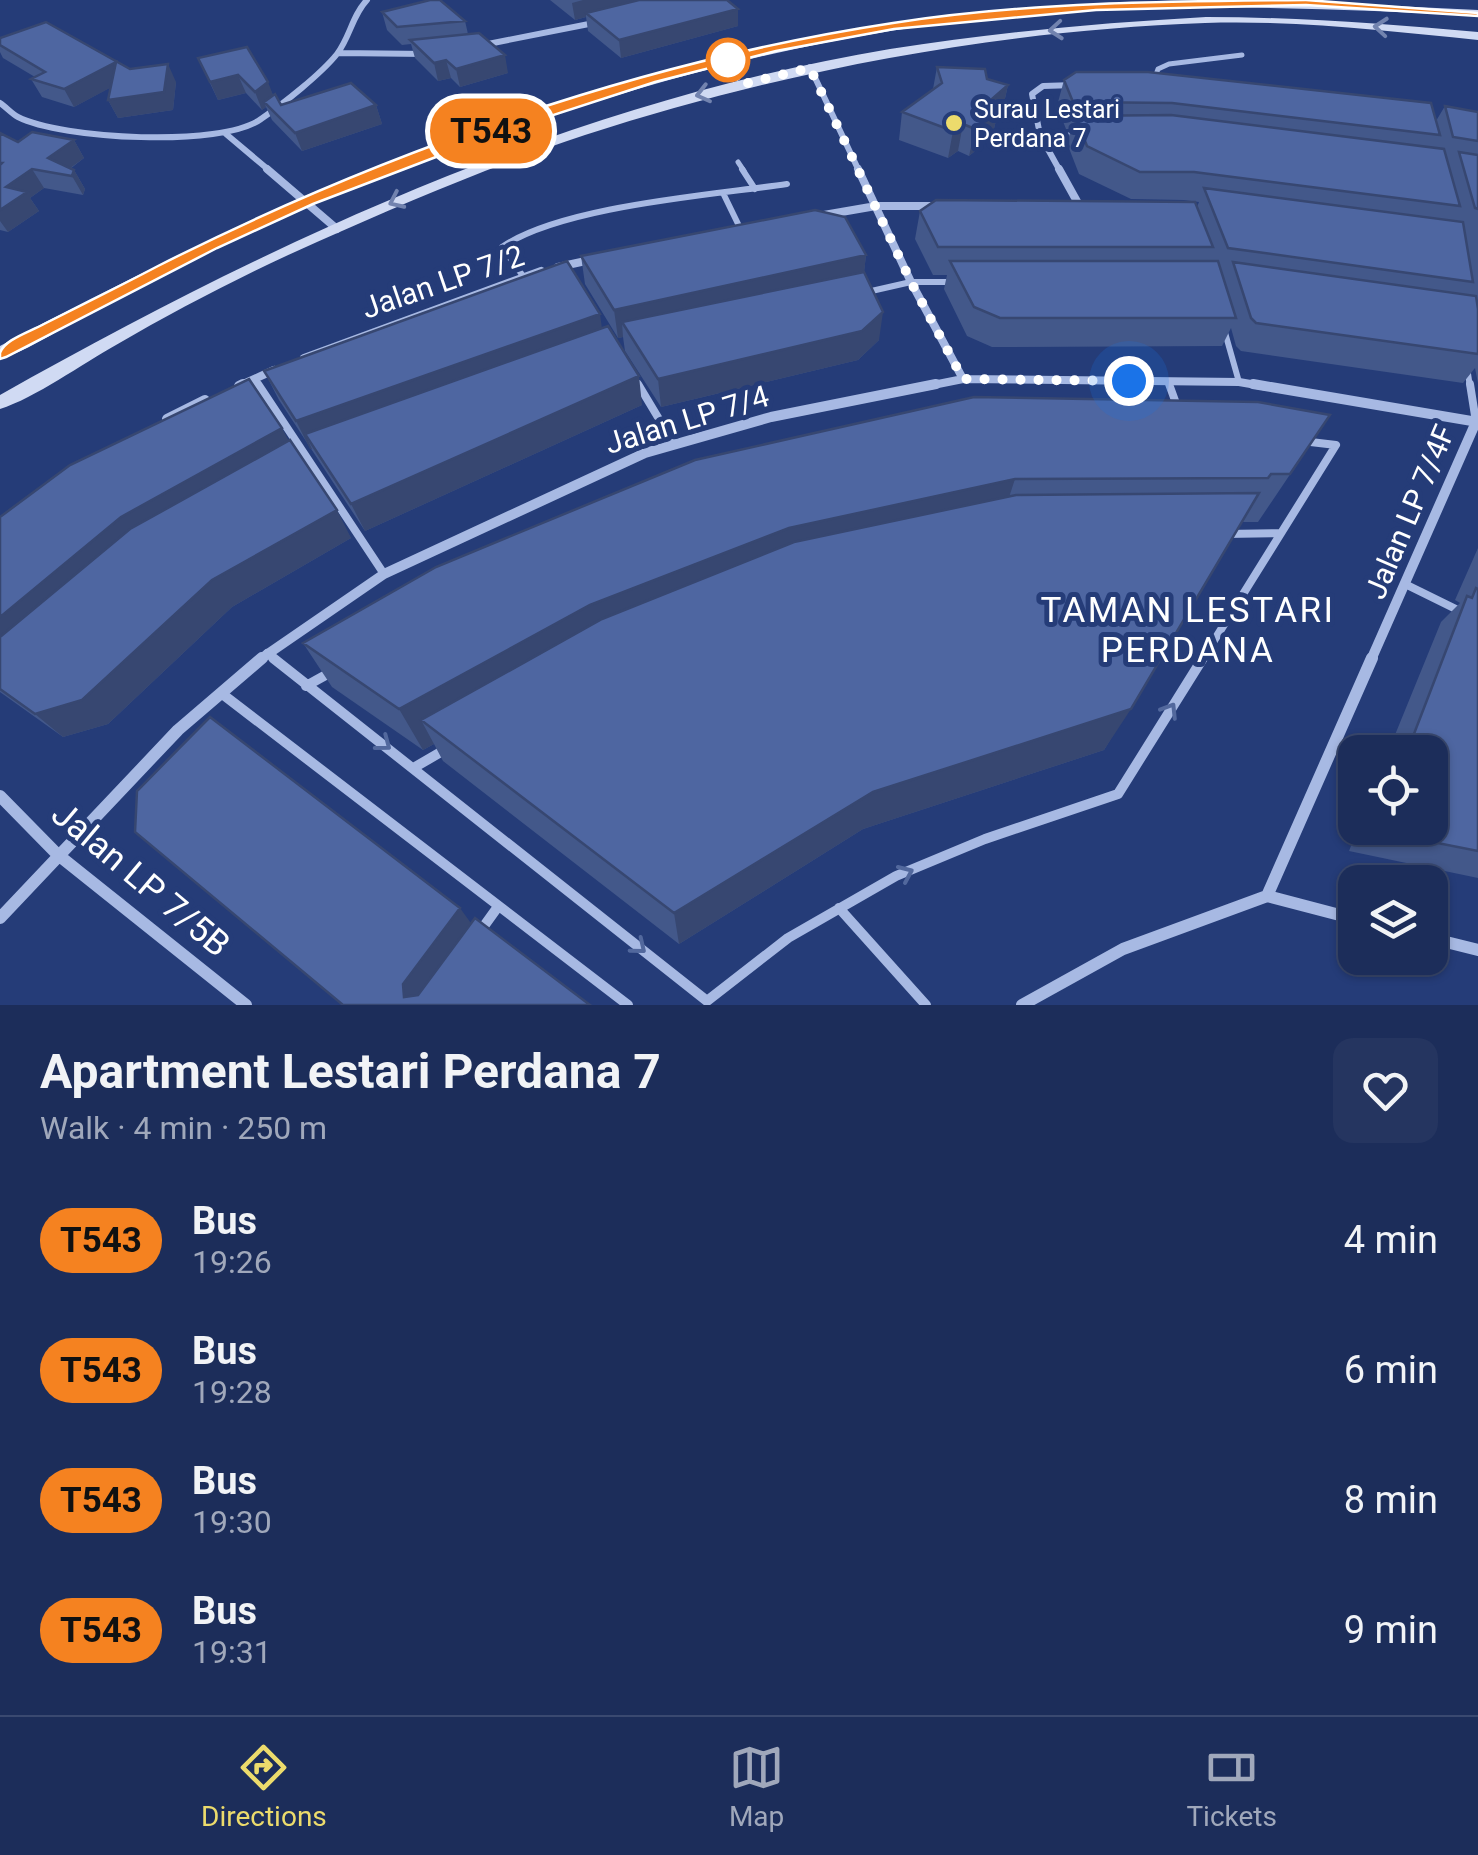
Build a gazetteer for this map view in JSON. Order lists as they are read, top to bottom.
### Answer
{
  "streets": {
    "street": [
      "Jalan LP 7/2",
      "Jalan LP 7/4",
      "Jalan LP 7/4F",
      "Jalan LP 7/5B"
    ]
  },
  "crossings": [
    ["Jalan LP 7/4", "Jalan LP 7/4F"],
    ["Jalan LP 7/4", "Jalan LP 7/5B"]
  ],
  "districts": ["TAMAN LESTARI PERDANA"],
  "places": ["Surau Lestari Perdana 7"],
  "lines": ["bus line T543"],
  "page": {
    "on_map": "T543",
    "heading": ["Apartment Lestari Perdana 7", "Walk · 4 min · 250 m"],
    "list": [
      {
        "mark": "T543",
        "name": "Bus",
        "note": "19:26",
        "value": "4 min"
      },
      {
        "mark": "T543",
        "name": "Bus",
        "note": "19:28",
        "value": "6 min"
      },
      {
        "mark": "T543",
        "name": "Bus",
        "note": "19:30",
        "value": "8 min"
      },
      {
        "mark": "T543",
        "name": "Bus",
        "note": "19:31",
        "value": "9 min"
      }
    ],
    "tabs": ["Directions", "Map", "Tickets"]
  }
}
